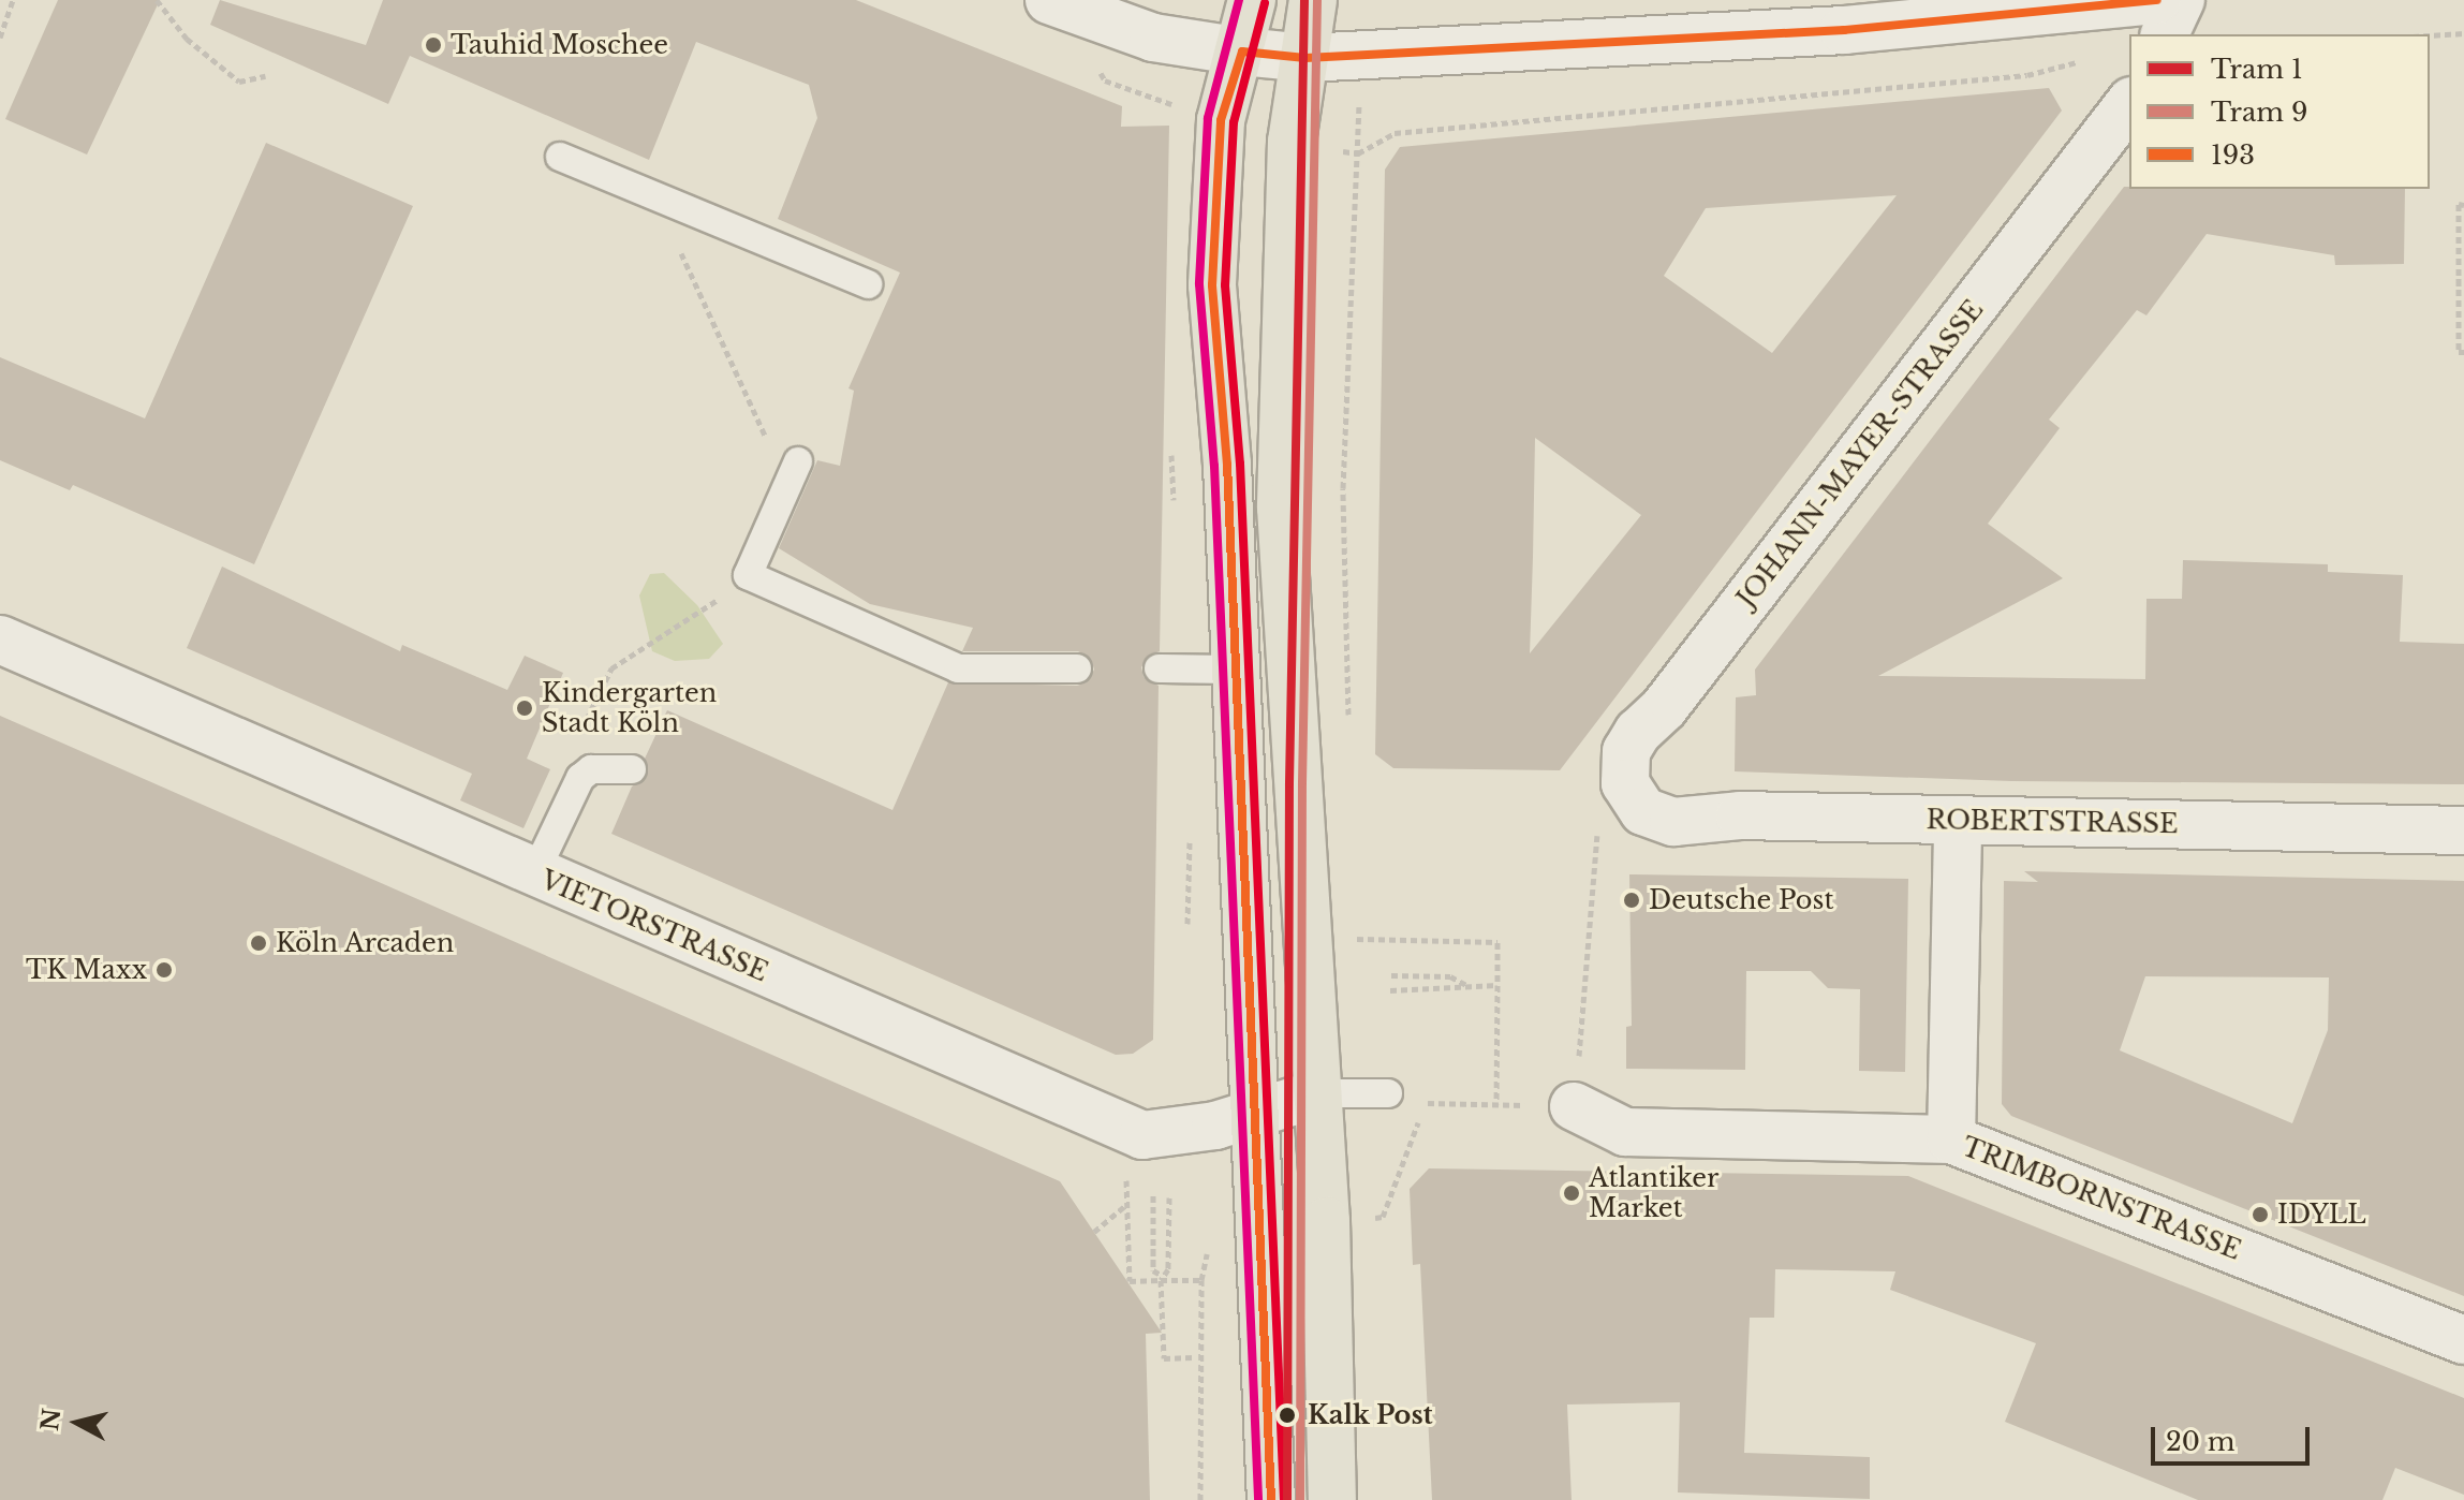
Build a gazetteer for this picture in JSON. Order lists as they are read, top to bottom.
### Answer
{
  "streets": {
    "street": [
      "JOHANN-MAYER-STRASSE",
      "ROBERTSTRASSE",
      "VIETORSTRASSE",
      "TRIMBORNSTRASSE"
    ]
  },
  "crossings": [
    ["JOHANN-MAYER-STRASSE", "ROBERTSTRASSE"]
  ],
  "places": [
    "Tauhid Moschee",
    "Kindergarten Stadt Köln",
    "Deutsche Post",
    "Köln Arcaden",
    "TK Maxx",
    "Atlantiker Market",
    "IDYLL",
    "Kalk Post"
  ],
  "lines": ["tram line 1", "tram line 9", "transit line 193"],
  "legend": ["Tram 1", "Tram 9", "193"],
  "scale_bar": "20 m",
  "north": "left"
}
